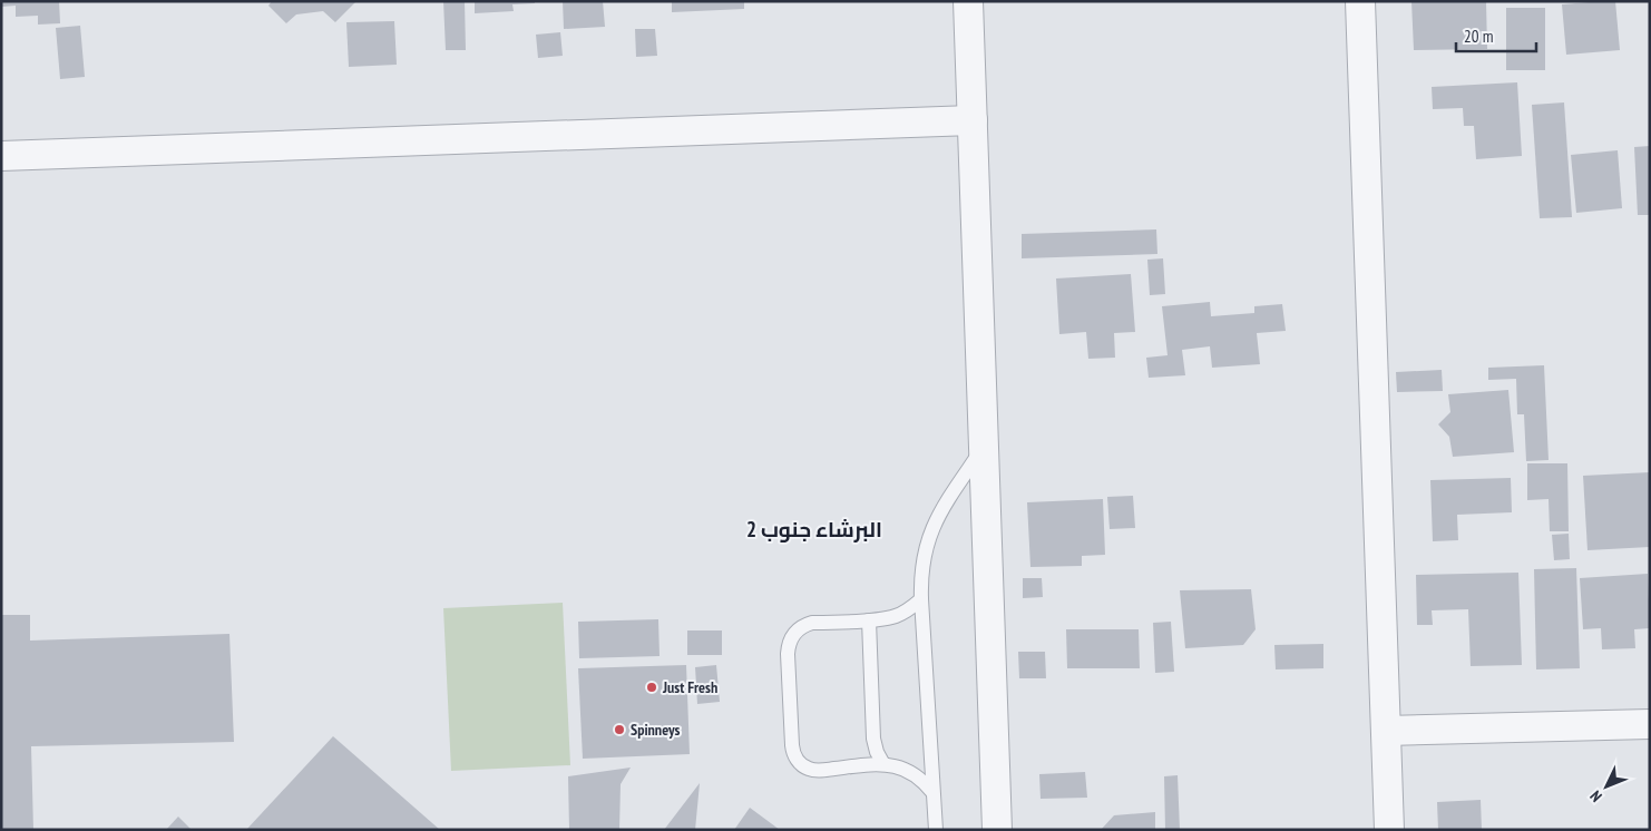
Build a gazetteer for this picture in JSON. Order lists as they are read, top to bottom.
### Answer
{
  "districts": ["البرشاء جنوب 2"],
  "places": ["Just Fresh", "Spinneys"],
  "scale_bar": "20 m",
  "north": "bottom left"
}
